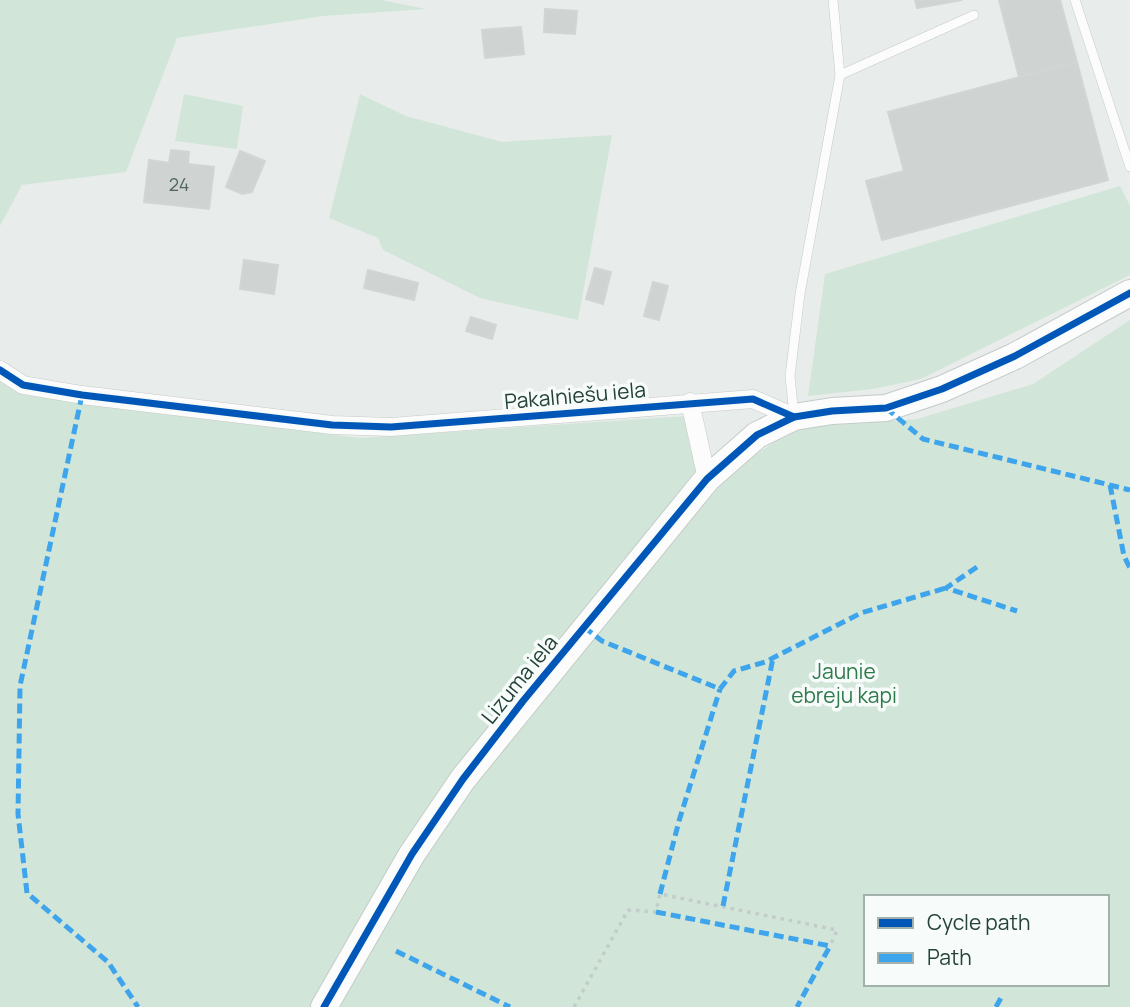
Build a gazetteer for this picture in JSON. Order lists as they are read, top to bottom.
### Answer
{
  "streets": {
    "street": ["Pakalniešu iela", "Lizuma iela"]
  },
  "crossings": [
    ["Pakalniešu iela", "Lizuma iela"]
  ],
  "parks": ["Jaunie ebreju kapi"],
  "house_numbers": ["24"],
  "legend": ["Cycle path", "Path"]
}
